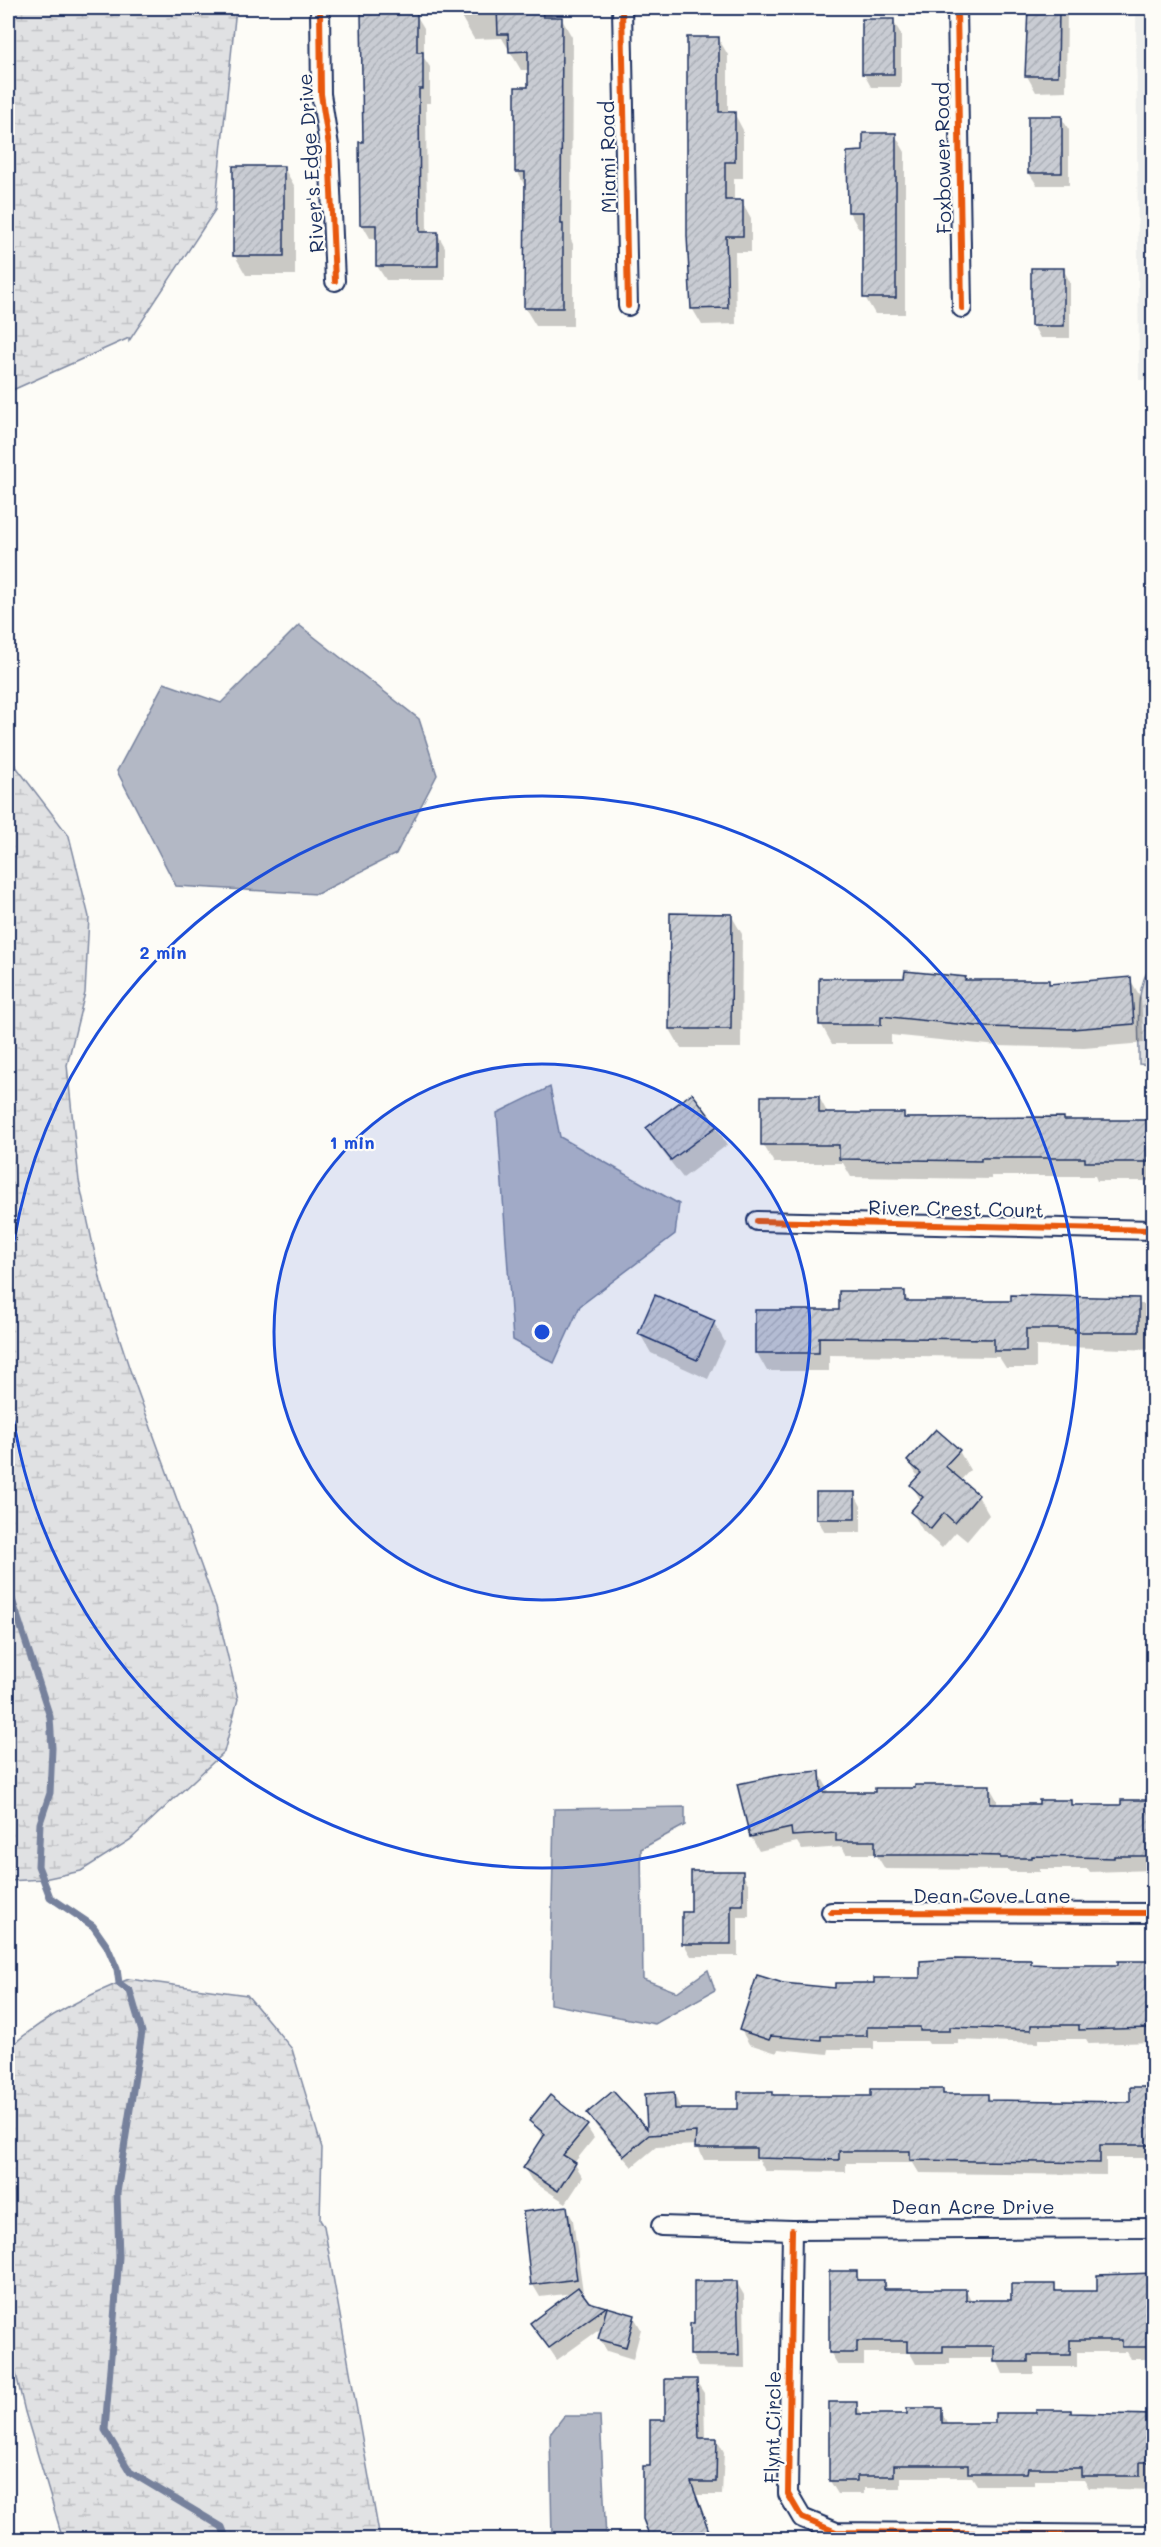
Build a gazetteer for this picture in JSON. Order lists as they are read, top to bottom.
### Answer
{
  "streets": {
    "street": [
      "Miami Road",
      "Foxbower Road",
      "River's Edge Drive",
      "River Crest Court",
      "Dean Cove Lane",
      "Dean Acre Drive",
      "Flynt Circle"
    ]
  },
  "crossings": [
    ["Dean Acre Drive", "Flynt Circle"]
  ],
  "rings": ["2 min", "1 min"]
}
